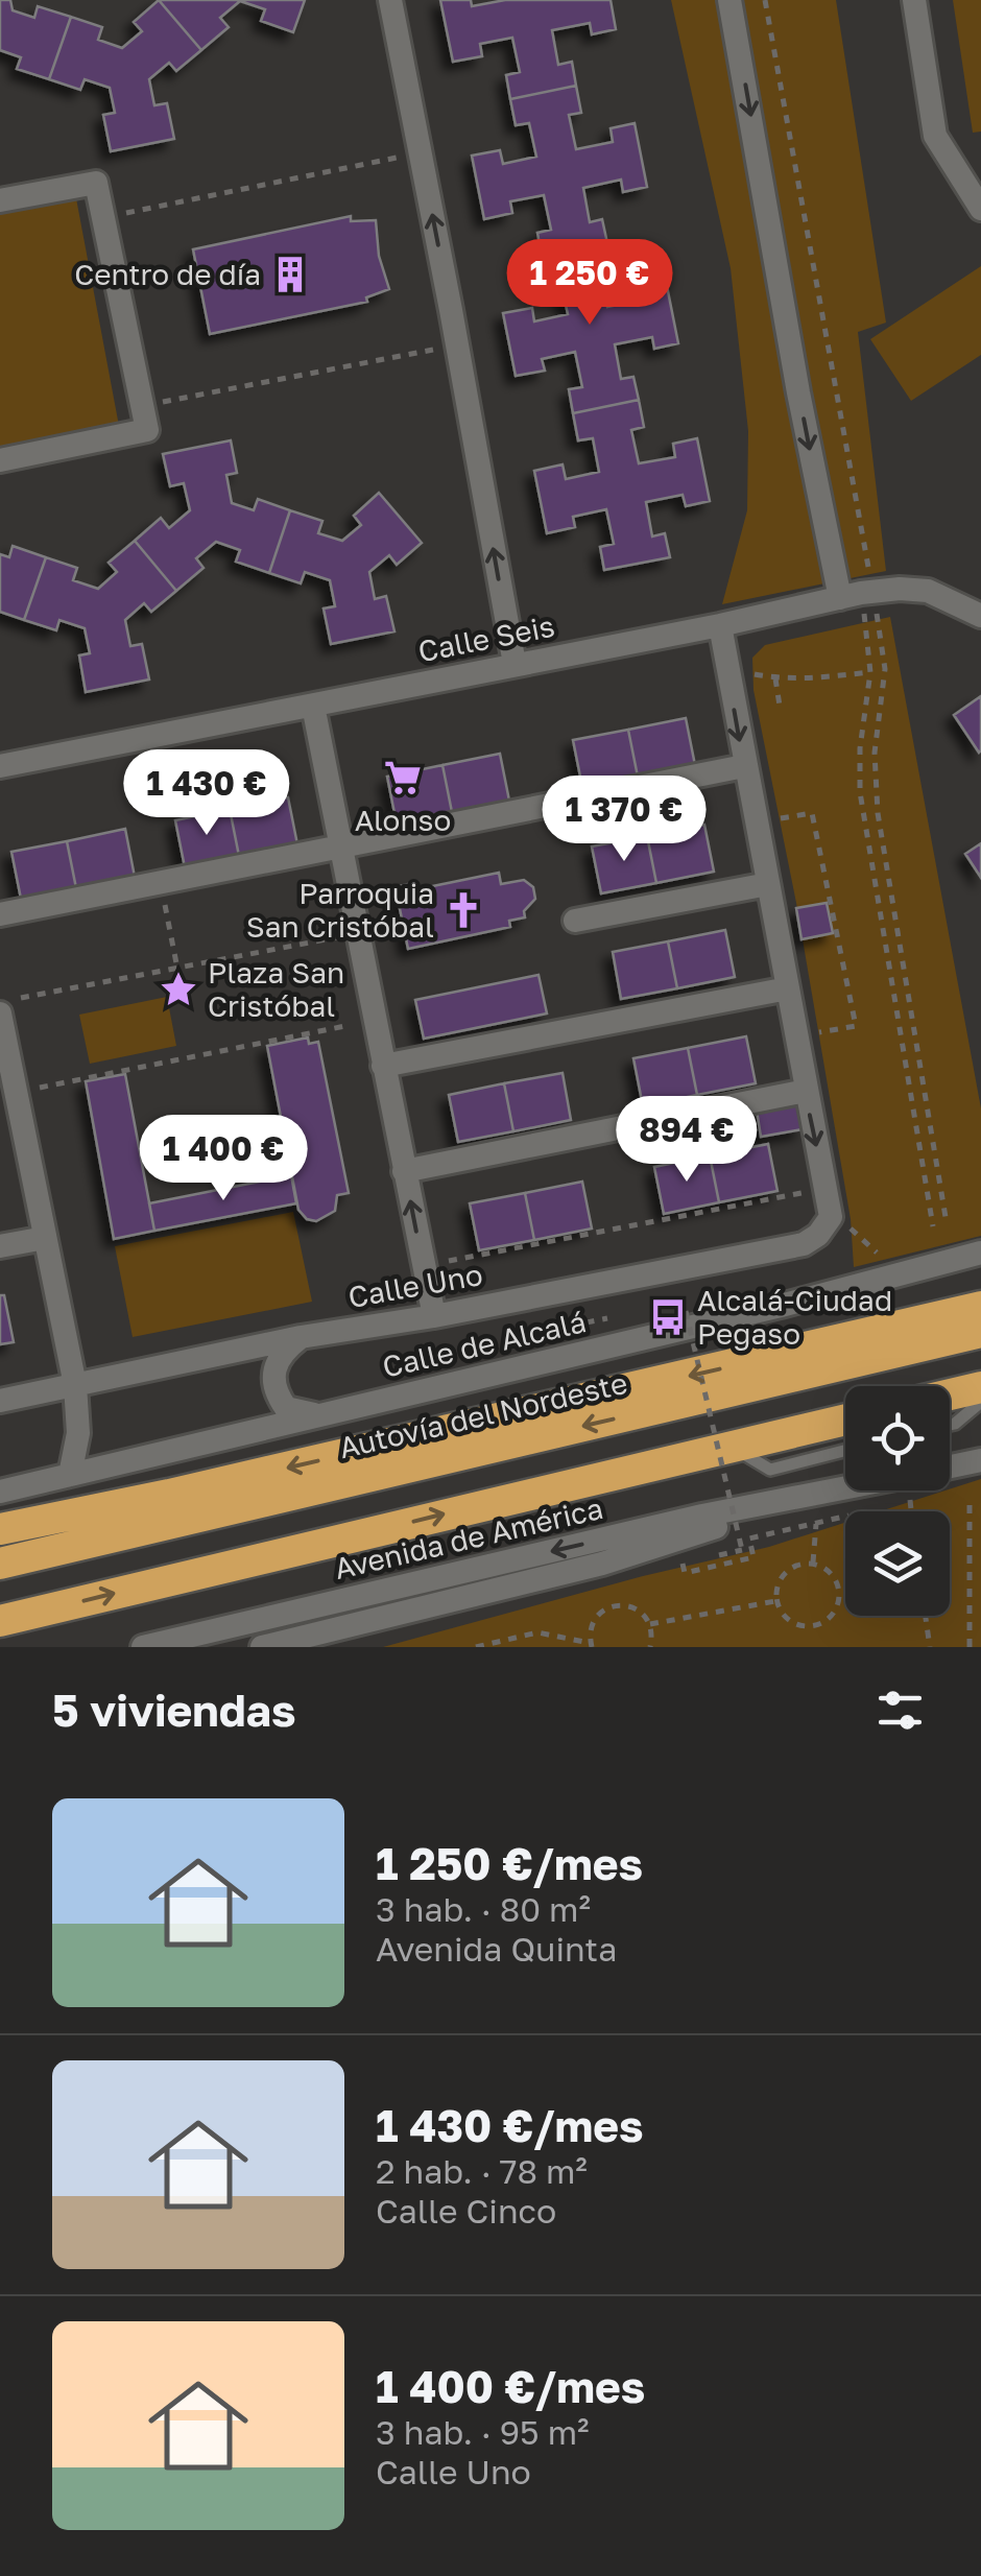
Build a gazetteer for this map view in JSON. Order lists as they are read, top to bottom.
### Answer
{
  "streets": {
    "highway": ["Autovía del Nordeste"],
    "street": [
      "Calle Seis",
      "Calle Uno",
      "Calle de Alcalá",
      "Avenida de América"
    ]
  },
  "places": {
    "building": ["Centro de día"],
    "supermarket": ["Alonso"],
    "church": ["Parroquia San Cristóbal"],
    "place": ["Plaza San Cristóbal"],
    "bus stop": ["Alcalá-Ciudad Pegaso"]
  },
  "page": {
    "price": [
      "1 250 €",
      "1 430 €",
      "1 370 €",
      "894 €",
      "1 400 €"
    ],
    "heading": "5 viviendas",
    "list": [
      {
        "name": "1 250 €/mes",
        "note": "3 hab. · 80 m² · Avenida Quinta"
      },
      {
        "name": "1 430 €/mes",
        "note": "2 hab. · 78 m² · Calle Cinco"
      },
      {
        "name": "1 400 €/mes",
        "note": "3 hab. · 95 m² · Calle Uno"
      }
    ]
  }
}
